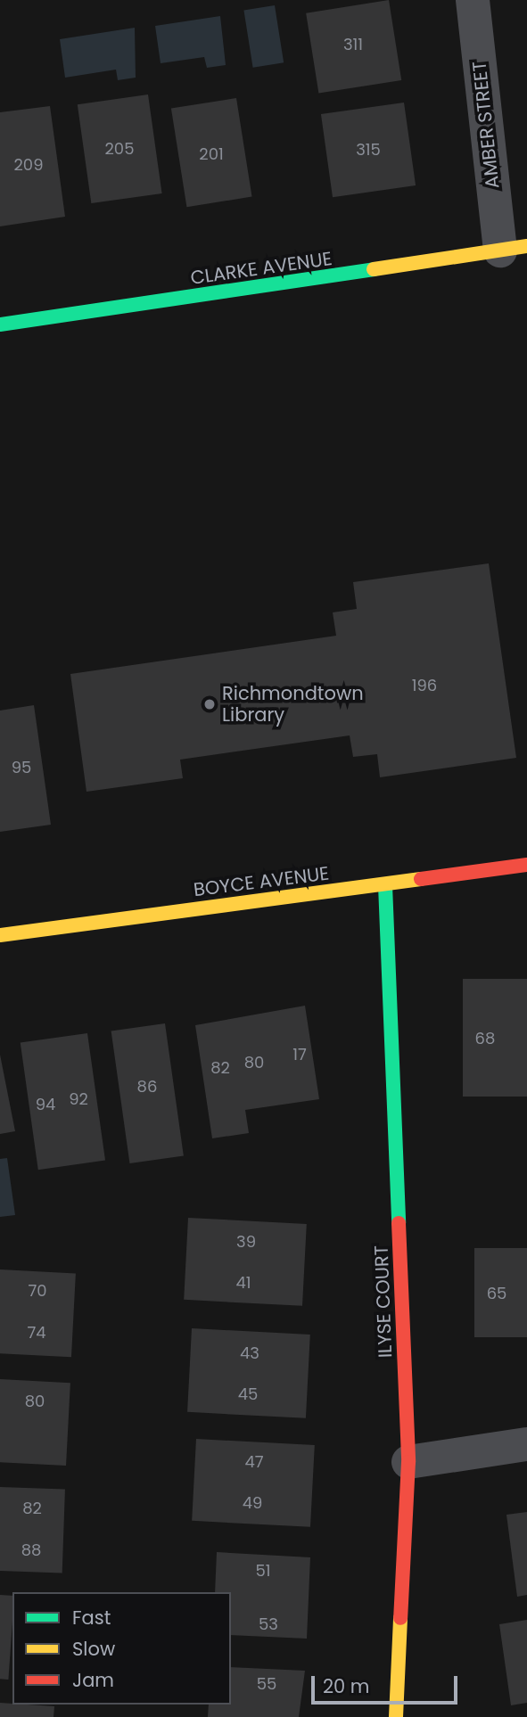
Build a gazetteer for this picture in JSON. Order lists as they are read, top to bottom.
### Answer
{
  "streets": {
    "street": [
      "AMBER STREET",
      "CLARKE AVENUE",
      "BOYCE AVENUE",
      "ILYSE COURT"
    ]
  },
  "crossings": [
    ["AMBER STREET", "CLARKE AVENUE"],
    ["BOYCE AVENUE", "ILYSE COURT"]
  ],
  "places": ["Richmondtown Library"],
  "house_numbers": [
    "311",
    "205",
    "315",
    "201",
    "209",
    "196",
    "95",
    "68",
    "17",
    "80",
    "82",
    "86",
    "92",
    "94",
    "39",
    "41",
    "70",
    "65",
    "74",
    "43",
    "45",
    "80",
    "47",
    "49",
    "82",
    "88",
    "51",
    "53",
    "55"
  ],
  "legend": ["Fast", "Slow", "Jam"],
  "scale_bar": "20 m"
}
